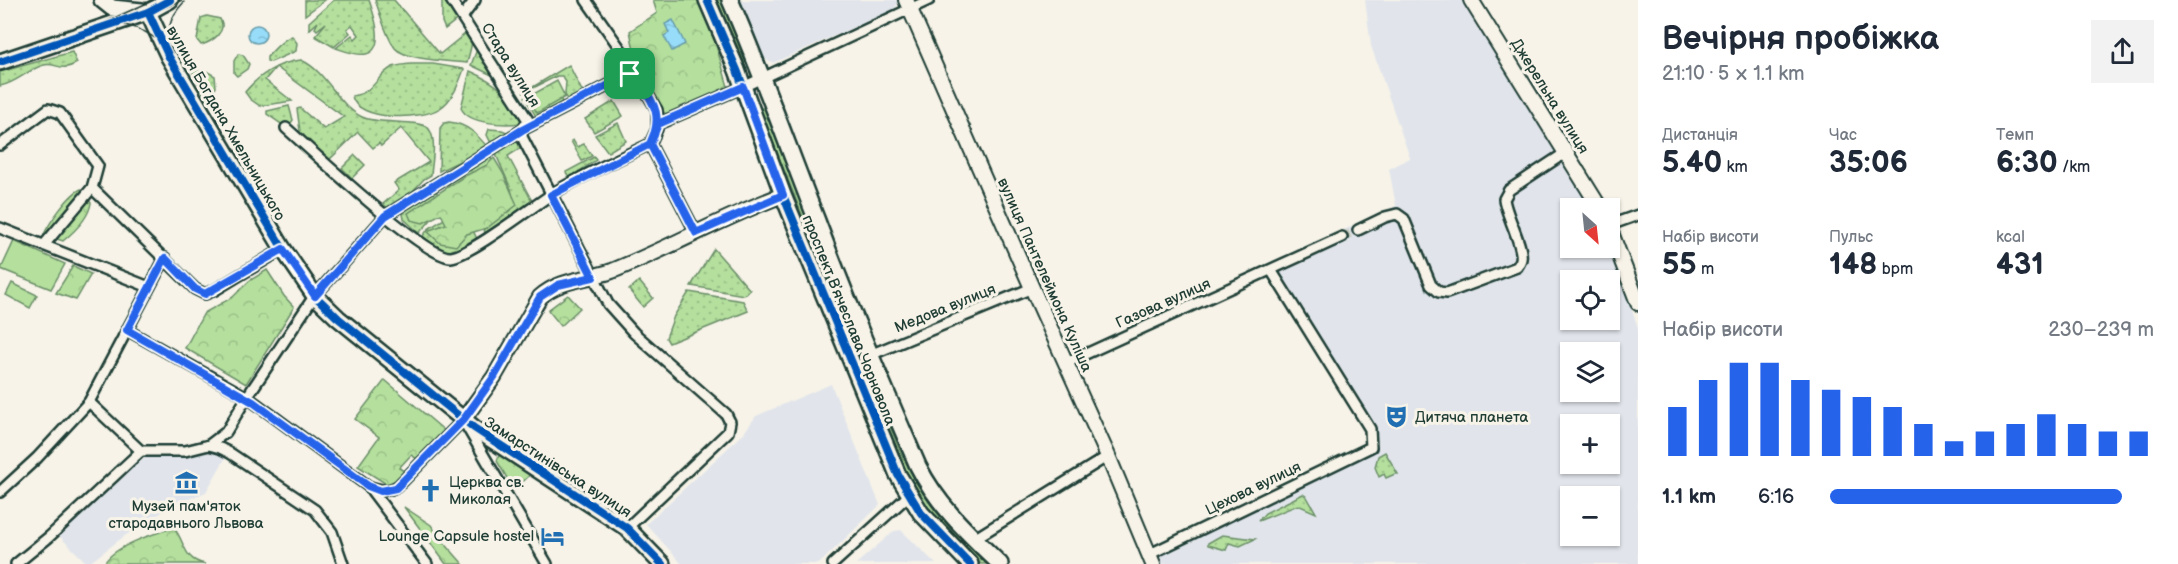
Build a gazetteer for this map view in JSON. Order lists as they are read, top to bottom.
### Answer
{
  "streets": {
    "main road": ["вулиця Богдана Хмельницького", "проспект Вʼячеслава Чорновола", "Замарстинівська вулиця"],
    "street": [
      "Стара вулиця",
      "Джерельна вулиця",
      "вулиця Пантелеймона Куліша",
      "Газова вулиця",
      "Медова вулиця",
      "Цехова вулиця"
    ]
  },
  "crossings": [
    ["вулиця Богдана Хмельницького", "Замарстинівська вулиця"],
    ["вулиця Пантелеймона Куліша", "Газова вулиця"],
    ["вулиця Пантелеймона Куліша", "Медова вулиця"],
    ["вулиця Пантелеймона Куліша", "Цехова вулиця"],
    ["Газова вулиця", "Цехова вулиця"],
    ["Медова вулиця", "проспект Вʼячеслава Чорновола"]
  ],
  "places": {
    "theatre": ["Дитяча планета"],
    "museum": ["Музей пам'яток стародавнього Львова"],
    "church": ["Церква св. Миколая"],
    "hotel": ["Lounge Capsule hostel"]
  },
  "north": "bottom right",
  "page": {
    "heading": ["Вечірня пробіжка", "21:10 · 5 × 1.1 km"],
    "stats": [
      ["Дистанція", "5.40 km"],
      ["Час", "35:06"],
      ["Темп", "6:30 /km"],
      ["Набір висоти", "55 m"],
      ["Пульс", "148 bpm"],
      ["kcal", "431"]
    ],
    "map_buttons": ["+", "−"],
    "chart": ["Набір висоти", "230–239 m"],
    "list": [
      {
        "name": "1.1 km",
        "note": "6:16"
      }
    ]
  }
}
